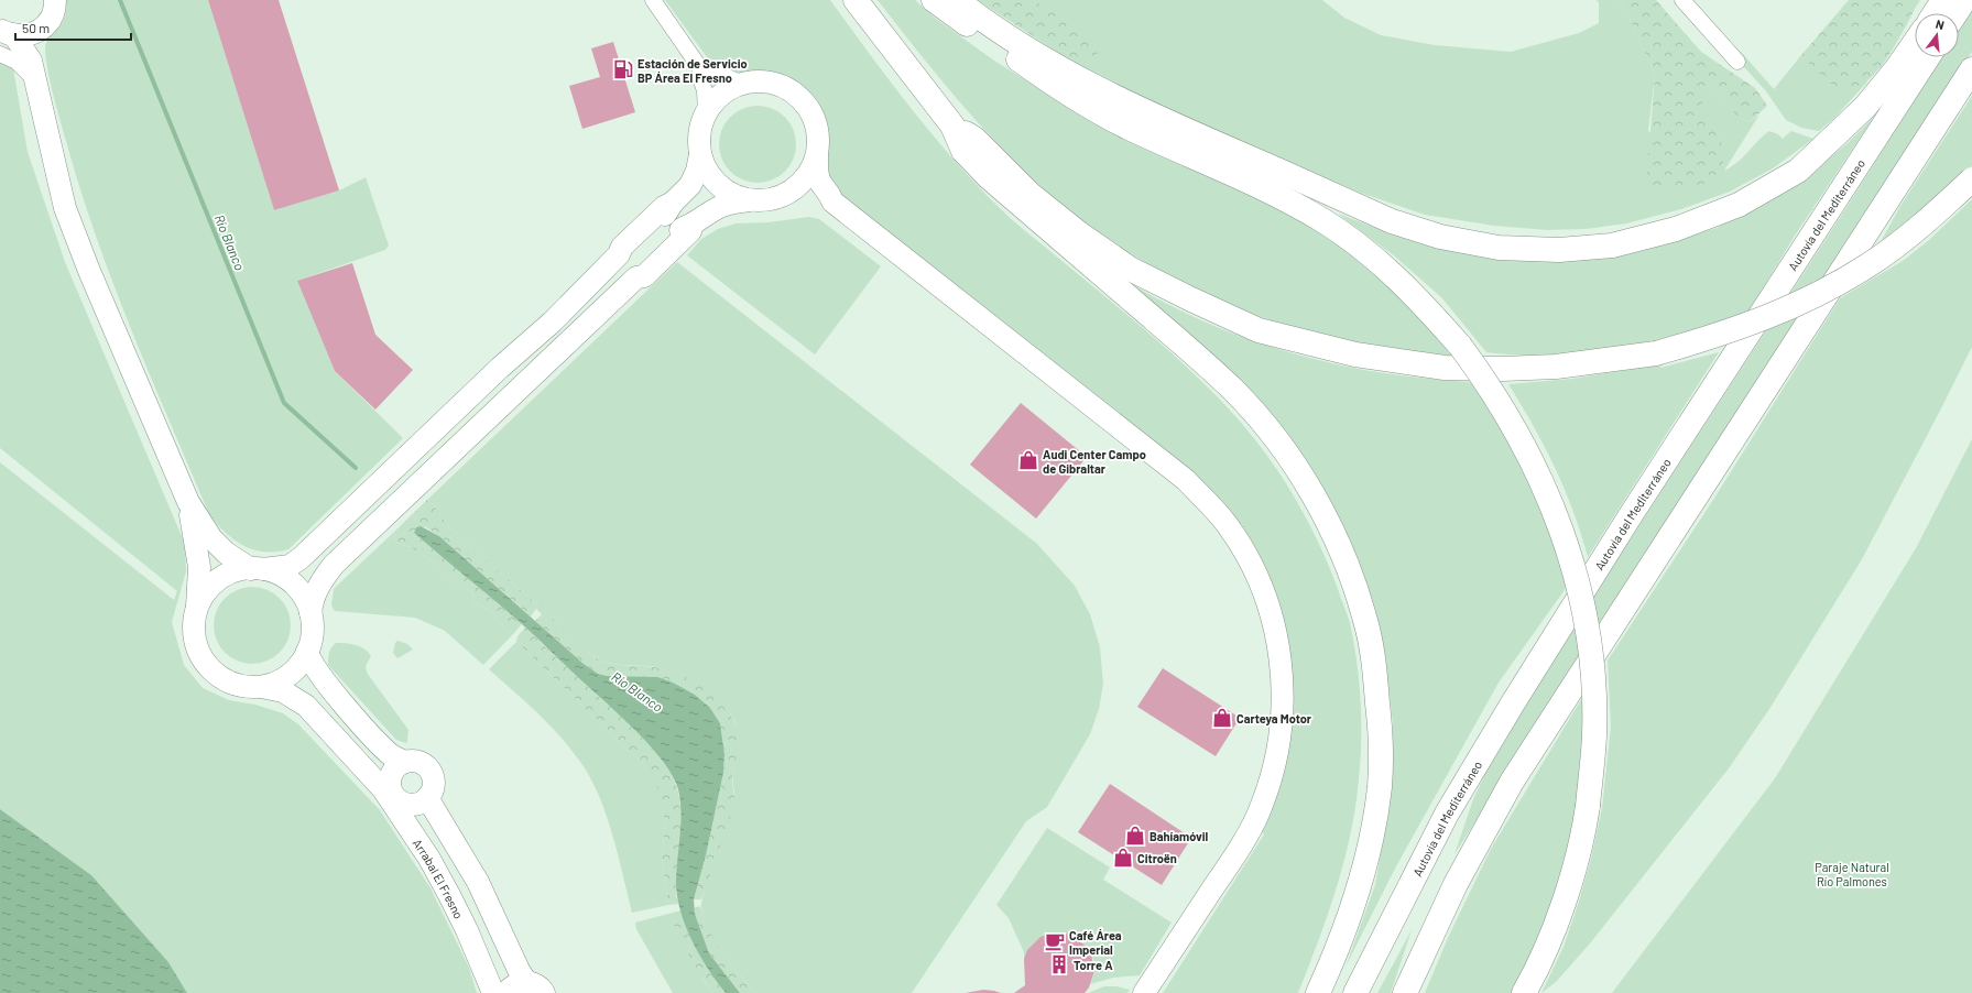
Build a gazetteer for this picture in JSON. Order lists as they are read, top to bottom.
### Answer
{
  "streets": {
    "highway": ["Autovía del Mediterráneo"],
    "street": ["Arrabal El Fresno"]
  },
  "water": ["Río Blanco"],
  "parks": ["Paraje Natural Río Palmones"],
  "places": {
    "fuel station": ["Estación de Servicio BP Área El Fresno"],
    "shop": [
      "Audi Center Campo de Gibraltar",
      "Carteya Motor",
      "Bahíamóvil",
      "Citroën"
    ],
    "cafe": ["Café Área Imperial"],
    "building": ["Torre A"]
  },
  "scale_bar": "50 m",
  "north": "top"
}
